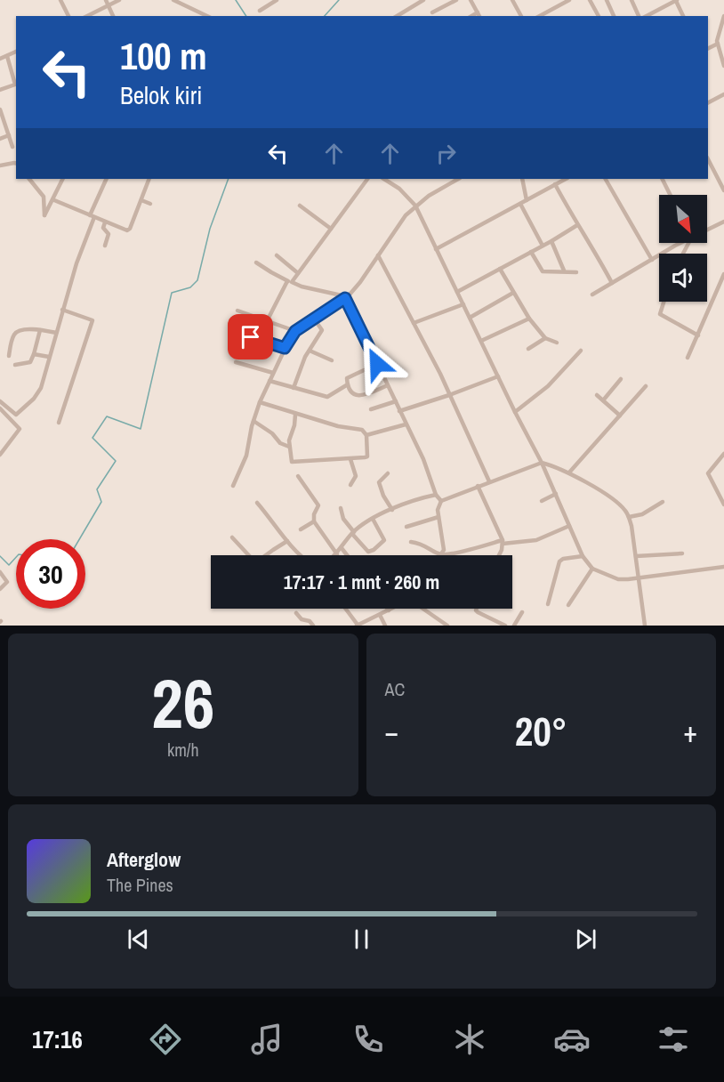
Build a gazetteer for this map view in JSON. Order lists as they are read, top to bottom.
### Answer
{
  "north": "bottom right",
  "page": {
    "turn": ["100 m", "Belok kiri"],
    "limit": "30",
    "trip": "17:17 · 1 mnt · 260 m",
    "tile": [
      ["26", "km/h"],
      "AC"
    ],
    "heat": ["−", "20°", "+"],
    "song": ["Afterglow", "The Pines"],
    "tabs": "17:16"
  }
}
